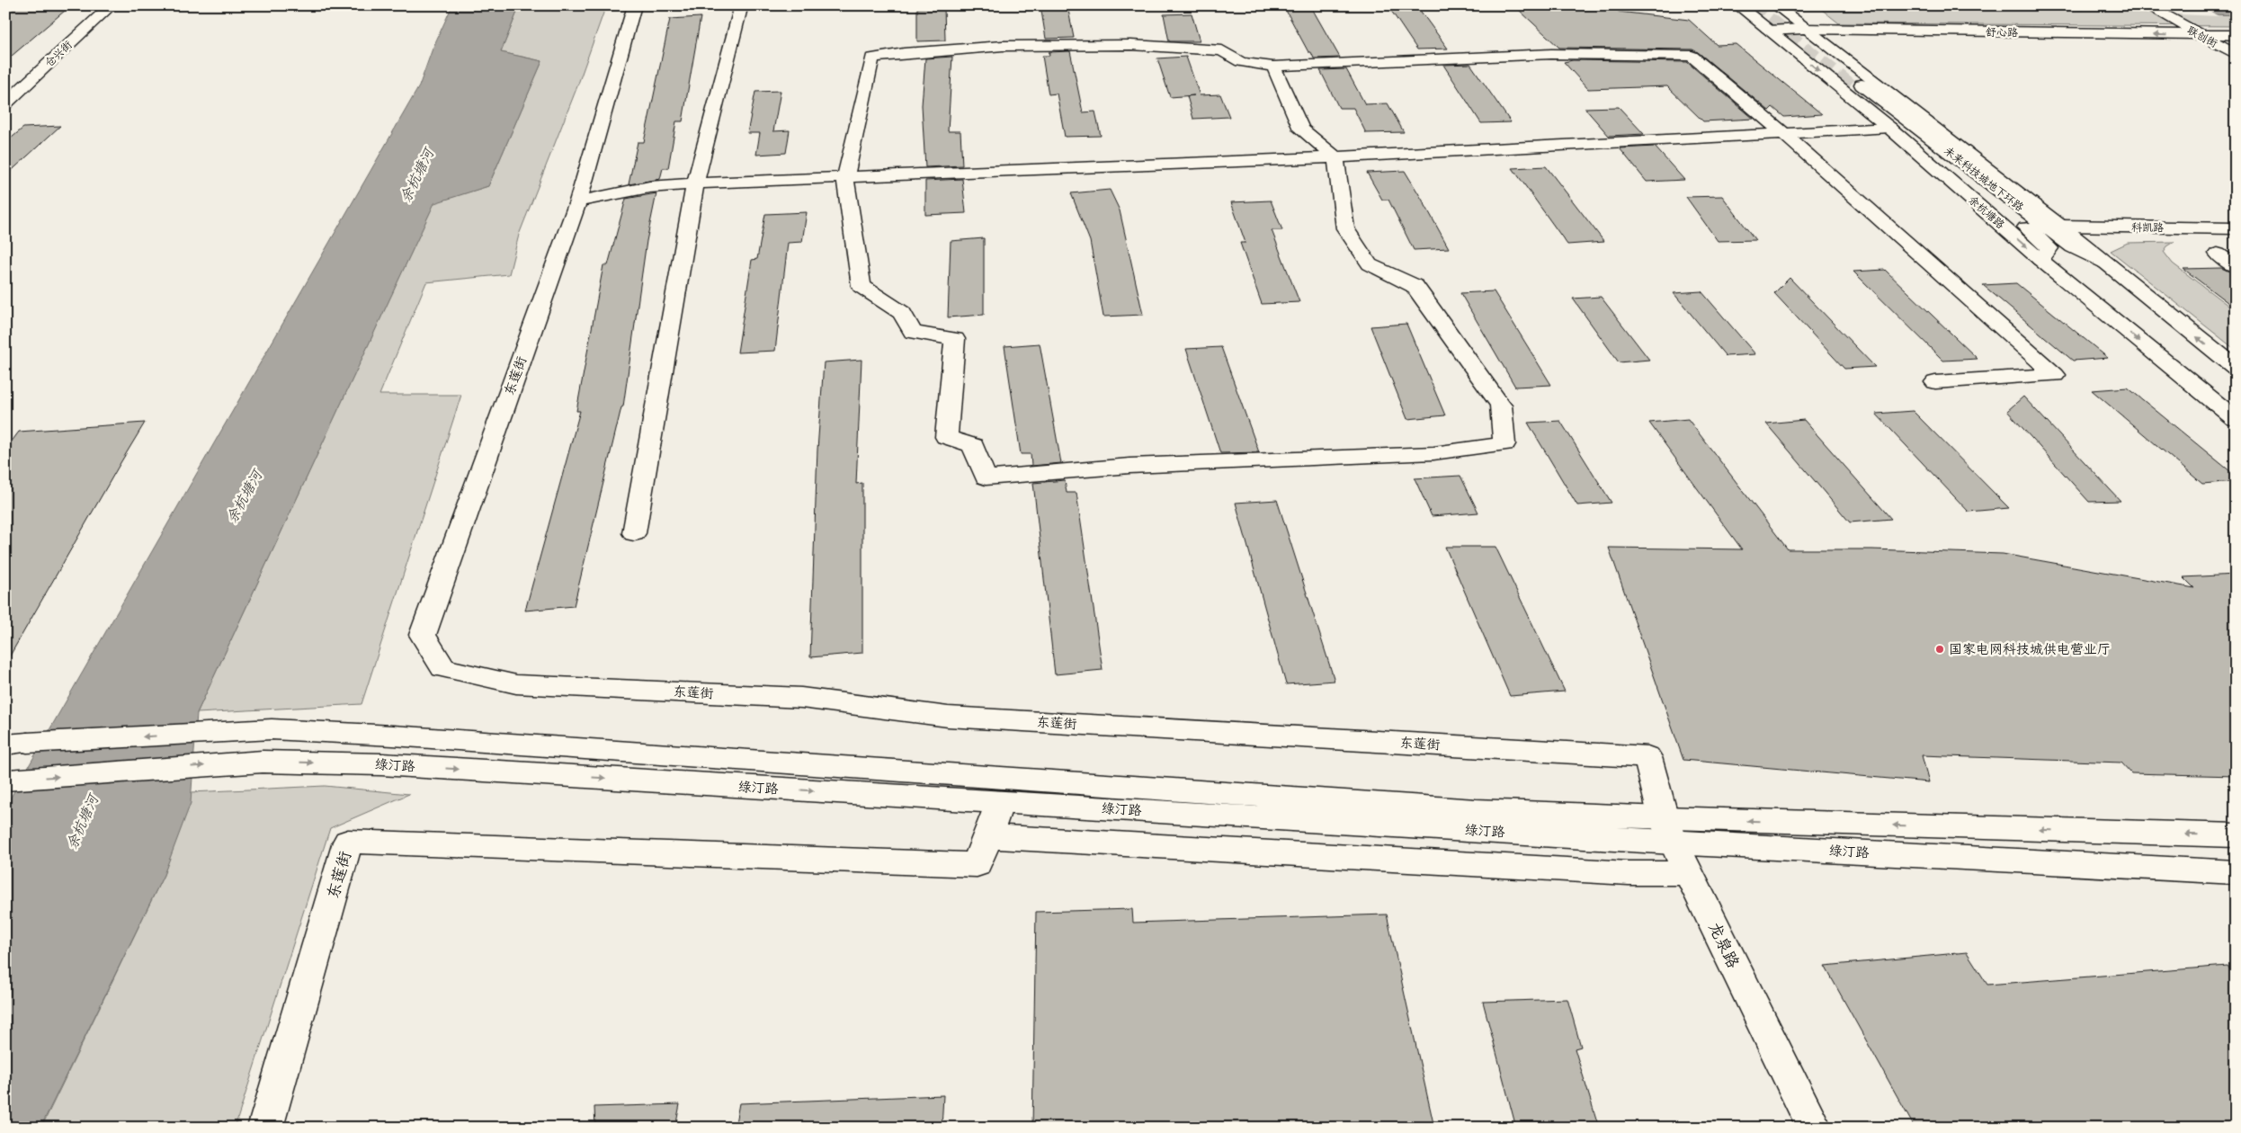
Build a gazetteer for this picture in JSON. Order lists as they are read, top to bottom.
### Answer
{
  "streets": {
    "street": [
      "舒心路",
      "联创街",
      "仓兴街",
      "未来科技城地下环路",
      "余杭塘路",
      "科凯路",
      "东莲街",
      "绿汀路",
      "龙泉路"
    ]
  },
  "crossings": [
    ["舒心路", "联创街"],
    ["舒心路", "余杭塘路"],
    ["未来科技城地下环路", "余杭塘路"],
    ["东莲街", "绿汀路"],
    ["东莲街", "龙泉路"],
    ["绿汀路", "龙泉路"]
  ],
  "water": ["余杭塘河"],
  "places": ["国家电网科技城供电营业厅"]
}
